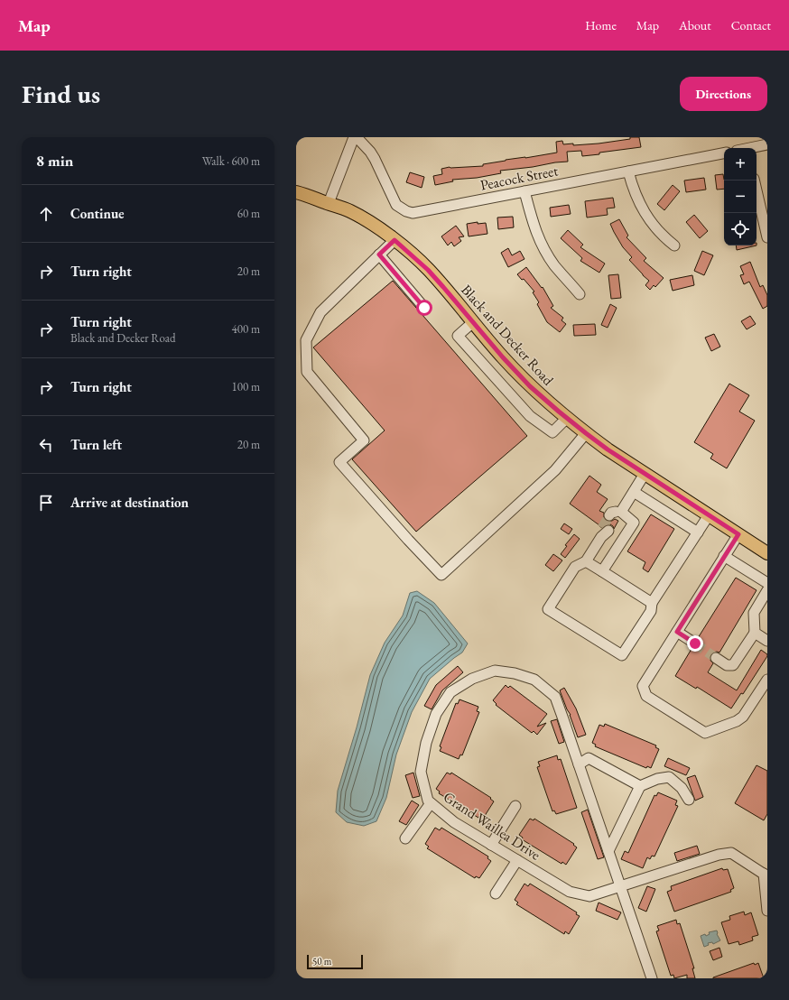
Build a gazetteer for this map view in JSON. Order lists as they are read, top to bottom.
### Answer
{
  "streets": {
    "main road": ["Black and Decker Road"],
    "street": ["Peacock Street", "Grand Waillea Drive"]
  },
  "scale_bar": "50 m",
  "page": {
    "header": "Map",
    "nav": [
      "Home",
      "Map",
      "About",
      "Contact"
    ],
    "buttons": "Directions",
    "title": "Find us",
    "heading": ["8 min", "Walk · 600 m"],
    "map_buttons": ["+", "−"],
    "list": [
      ["Continue", "60 m"],
      ["Turn right", "20 m"],
      ["Turn right", "Black and Decker Road", "400 m"],
      ["Turn right", "100 m"],
      ["Turn left", "20 m"],
      "Arrive at destination"
    ],
    "scale": "50 m"
  }
}
